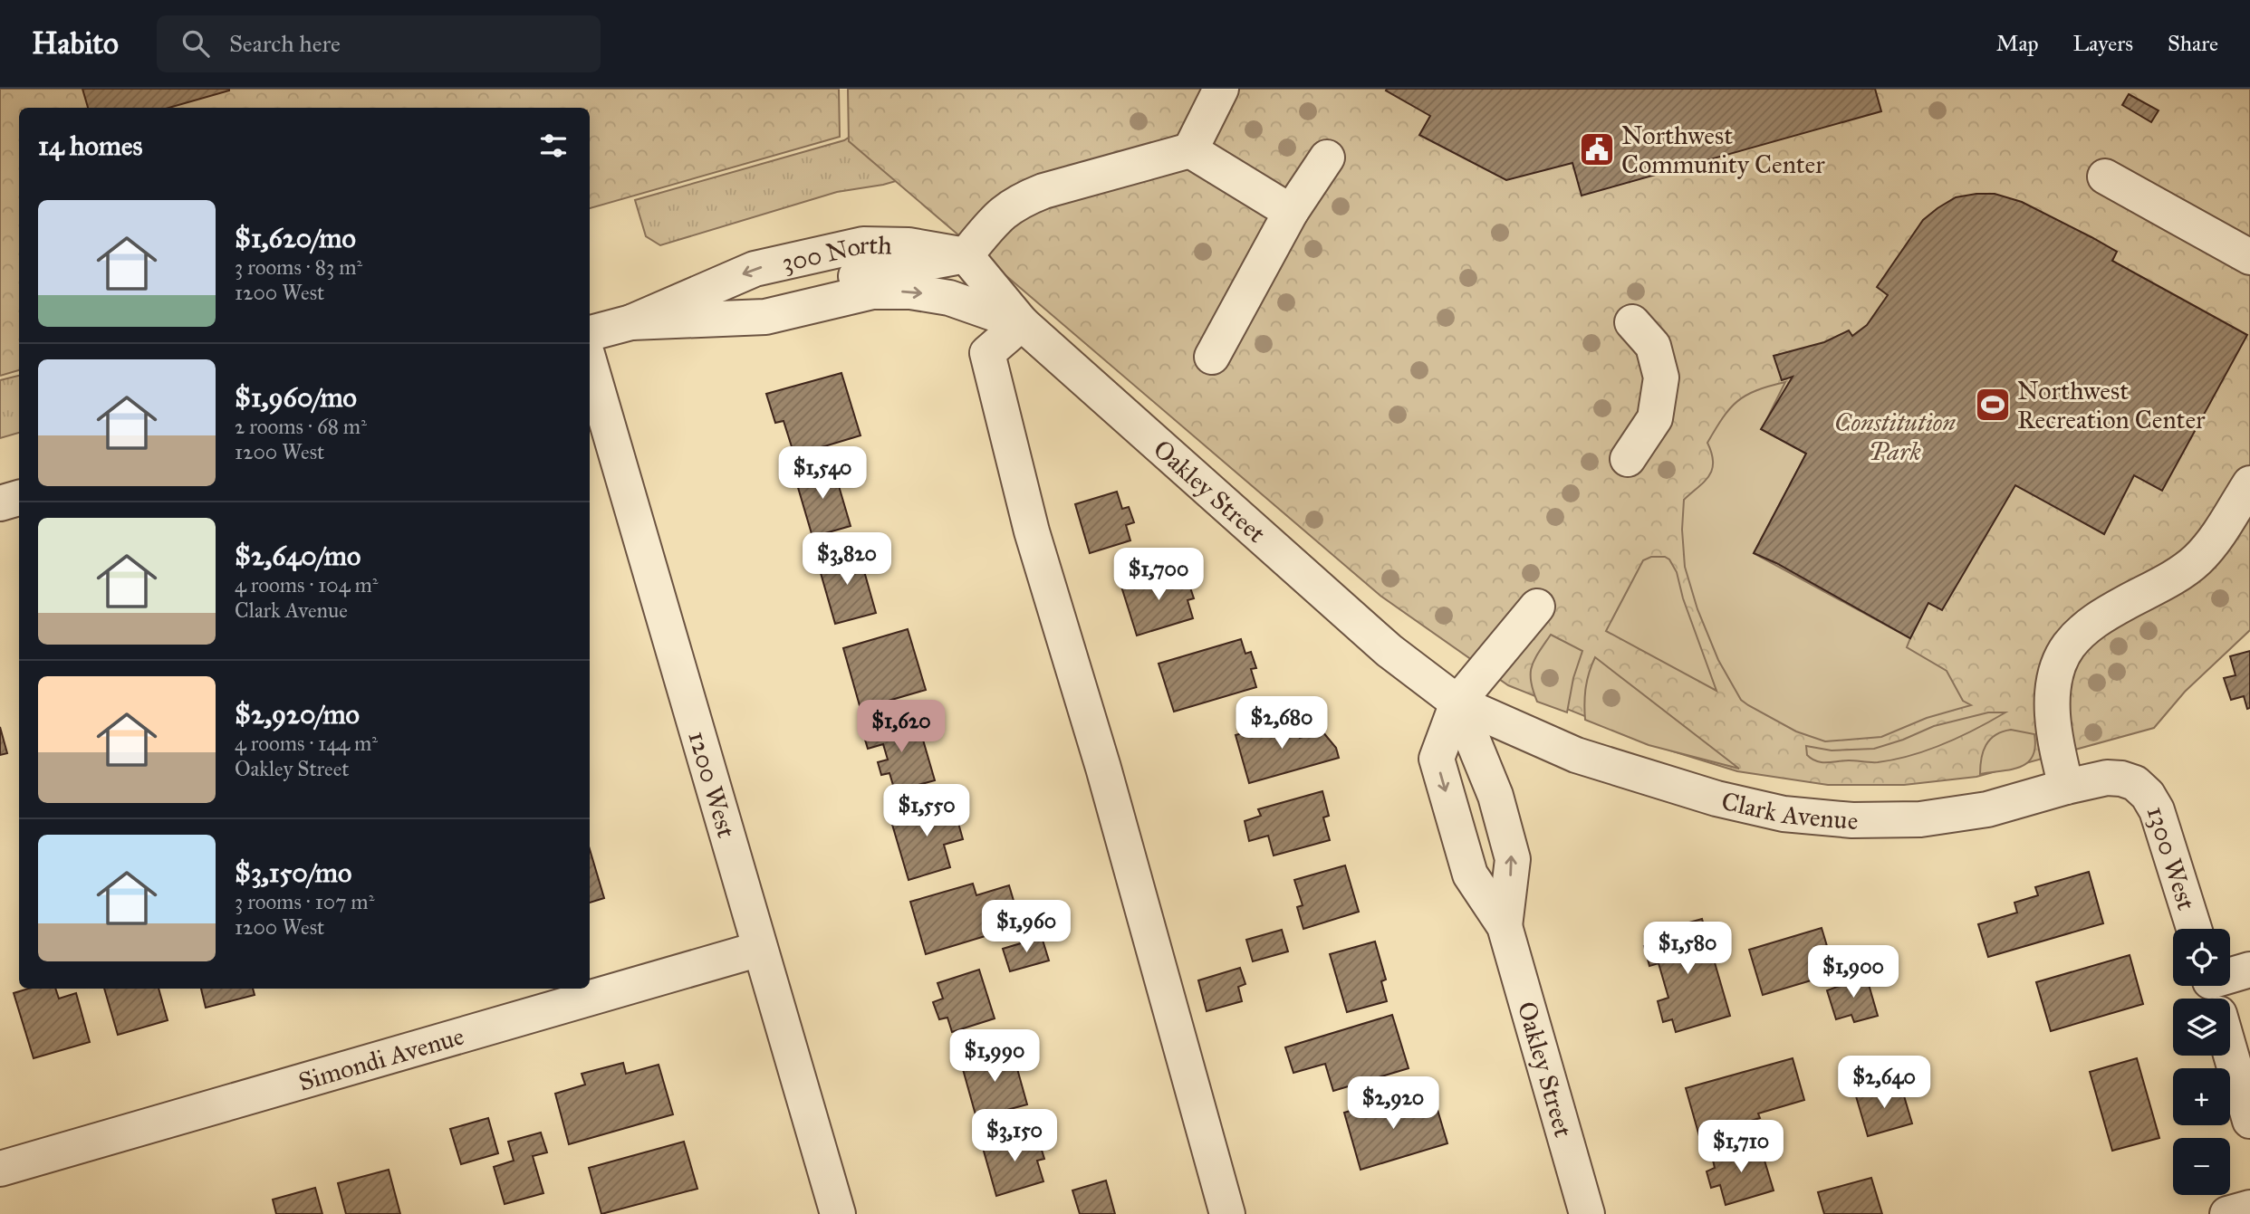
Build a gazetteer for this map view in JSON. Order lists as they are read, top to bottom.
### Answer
{
  "streets": {
    "street": [
      "300 North",
      "Oakley Street",
      "1200 West",
      "Clark Avenue",
      "1300 West",
      "Simondi Avenue"
    ]
  },
  "crossings": [
    ["300 North", "Oakley Street"],
    ["Oakley Street", "Clark Avenue"],
    ["1200 West", "Simondi Avenue"],
    ["Clark Avenue", "1300 West"]
  ],
  "parks": ["Constitution Park"],
  "places": {
    "public building": ["Northwest Community Center"],
    "sports": ["Northwest Recreation Center"]
  },
  "page": {
    "header": "Habito",
    "search": "Search here",
    "nav": ["Map", "Layers", "Share"],
    "heading": "14 homes",
    "list": [
      {
        "name": "$1,620/mo",
        "note": "3 rooms · 83 m² · 1200 West"
      },
      {
        "name": "$1,960/mo",
        "note": "2 rooms · 68 m² · 1200 West"
      },
      {
        "name": "$2,640/mo",
        "note": "4 rooms · 104 m² · Clark Avenue"
      },
      {
        "name": "$2,920/mo",
        "note": "4 rooms · 144 m² · Oakley Street"
      },
      {
        "name": "$3,150/mo",
        "note": "3 rooms · 107 m² · 1200 West"
      }
    ],
    "price": [
      "$1,540",
      "$3,820",
      "$1,700",
      "$2,680",
      "$1,620",
      "$1,550",
      "$1,960",
      "$1,580",
      "$1,900",
      "$1,990",
      "$2,640",
      "$2,920",
      "$3,150",
      "$1,710"
    ],
    "map_buttons": ["+", "−"]
  }
}
